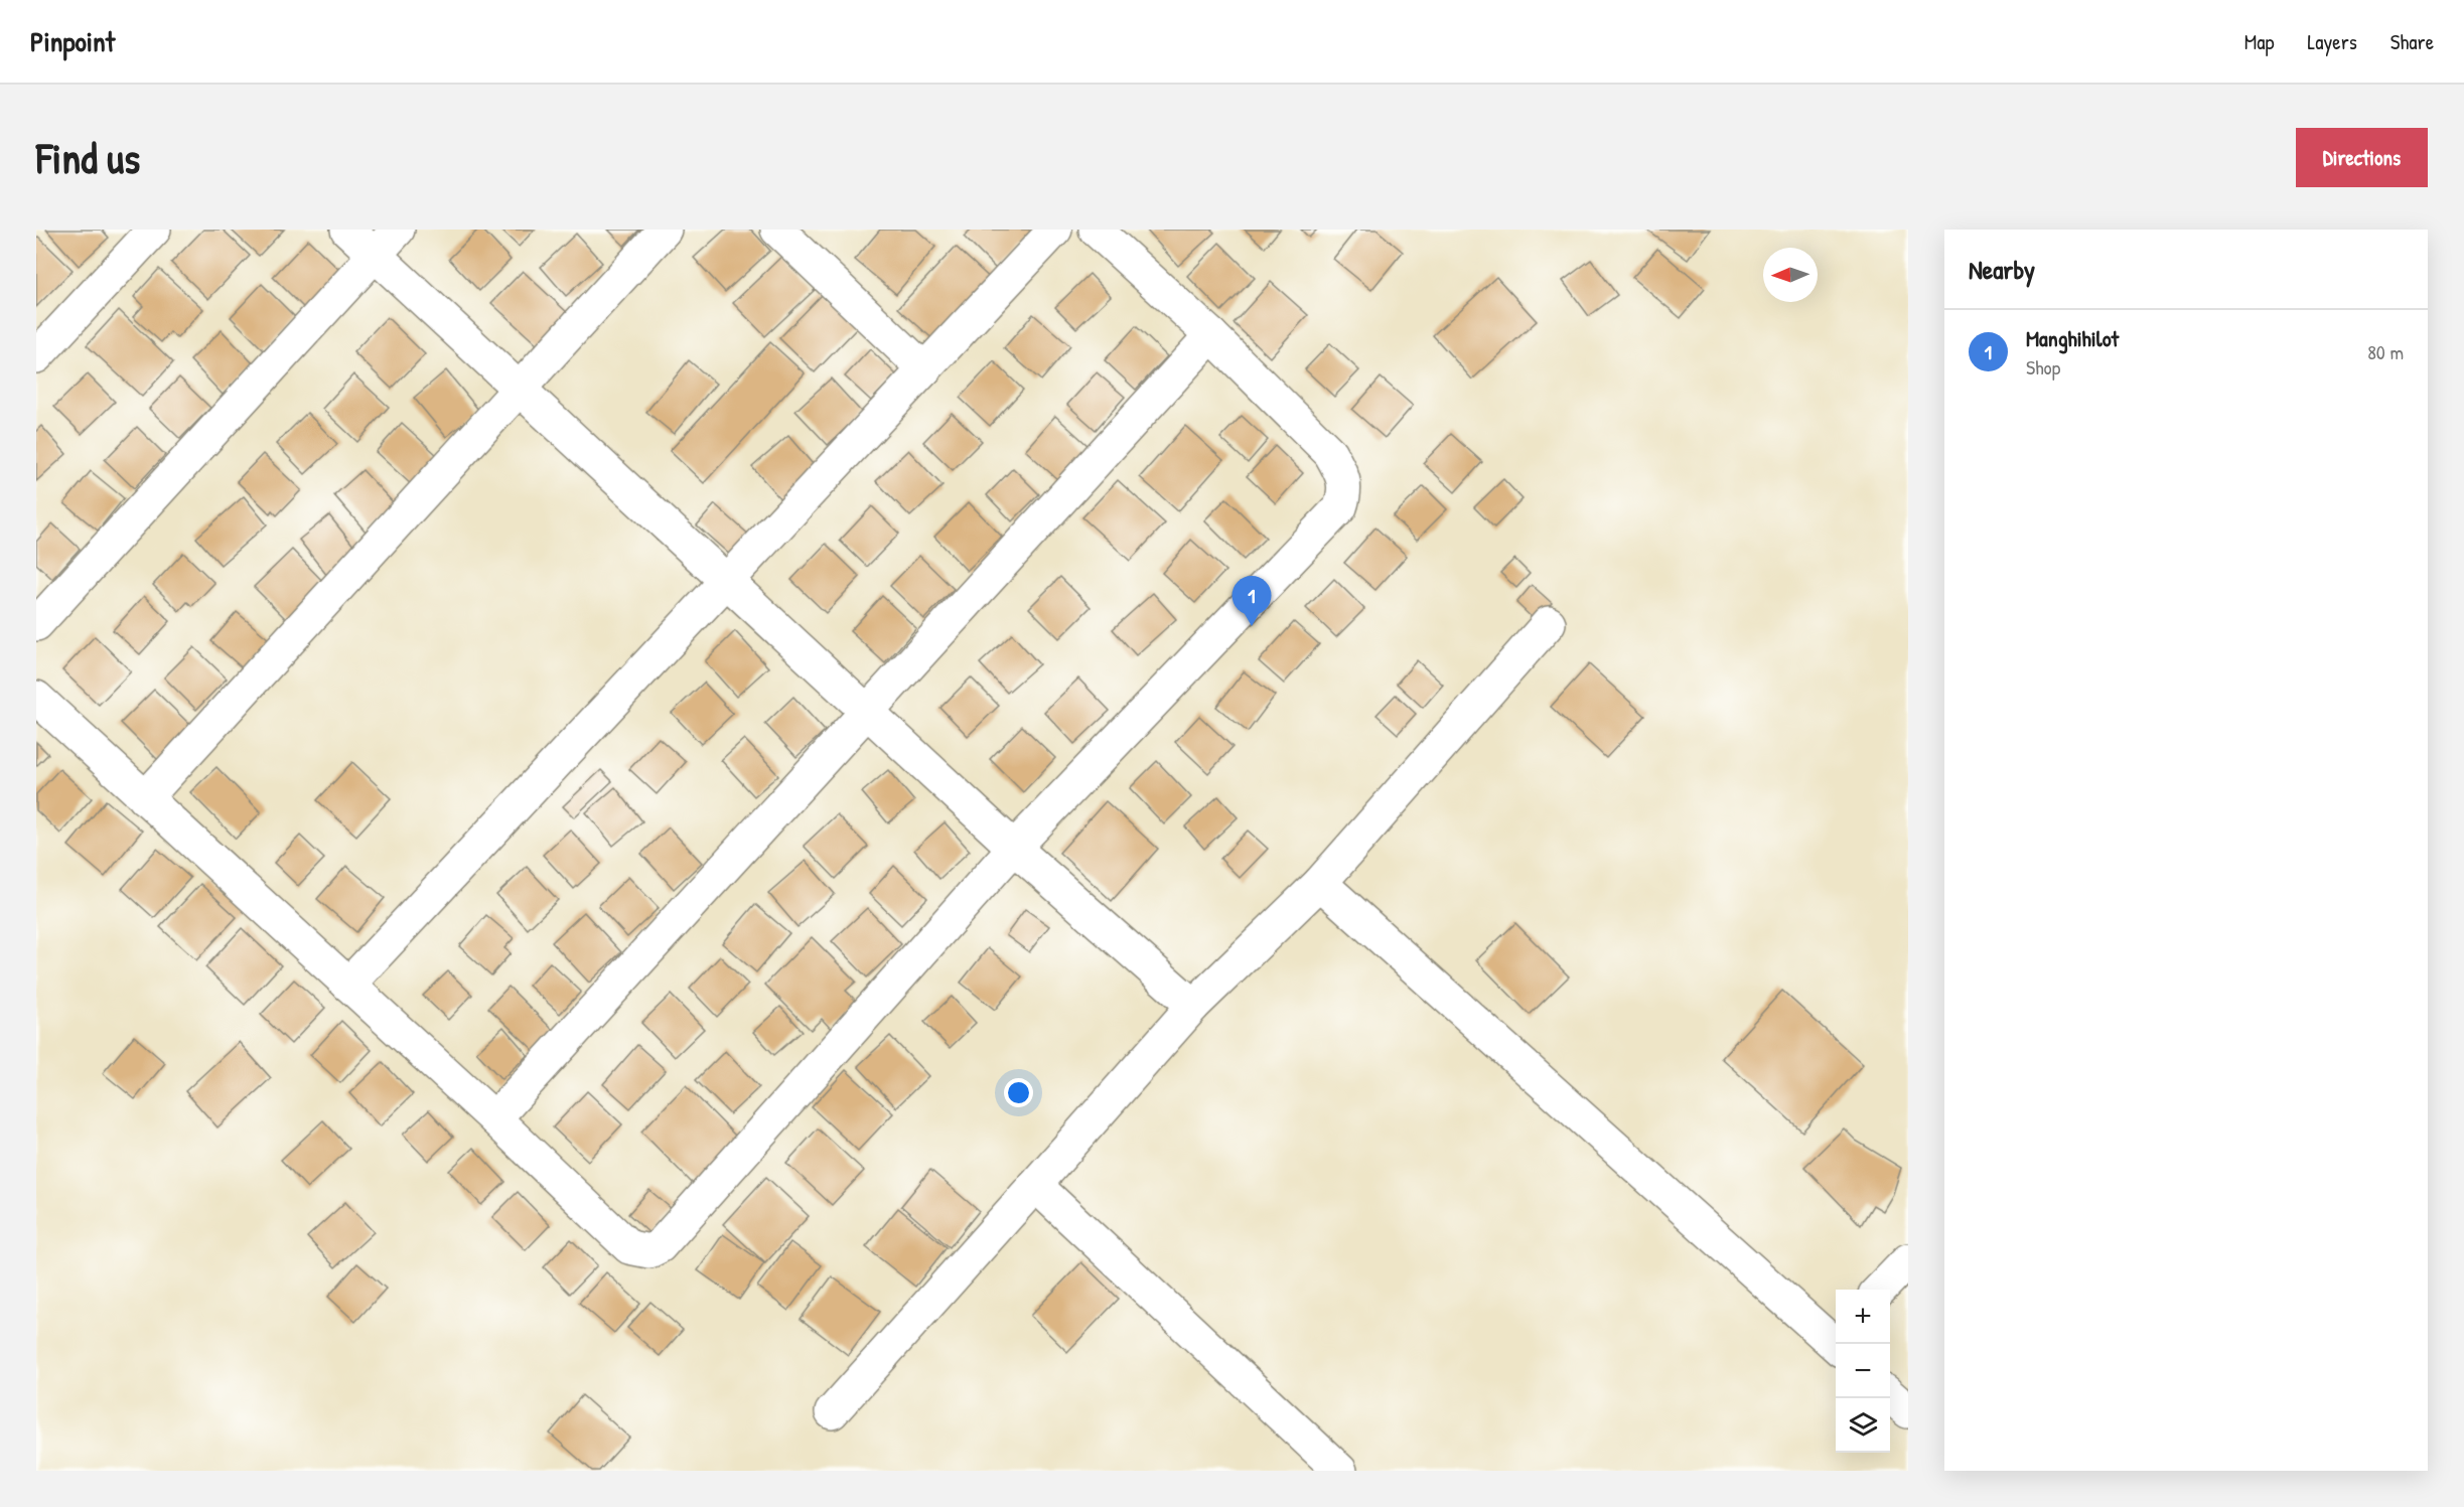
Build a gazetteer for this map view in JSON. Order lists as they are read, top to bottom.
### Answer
{
  "north": "left",
  "page": {
    "header": "Pinpoint",
    "nav": ["Map", "Layers", "Share"],
    "buttons": "Directions",
    "title": "Find us",
    "heading": "Nearby",
    "list": [
      {
        "mark": "1",
        "name": "Manghihilot",
        "note": "Shop",
        "value": "80 m"
      }
    ],
    "pins": "1",
    "map_buttons": ["+", "−"]
  }
}
